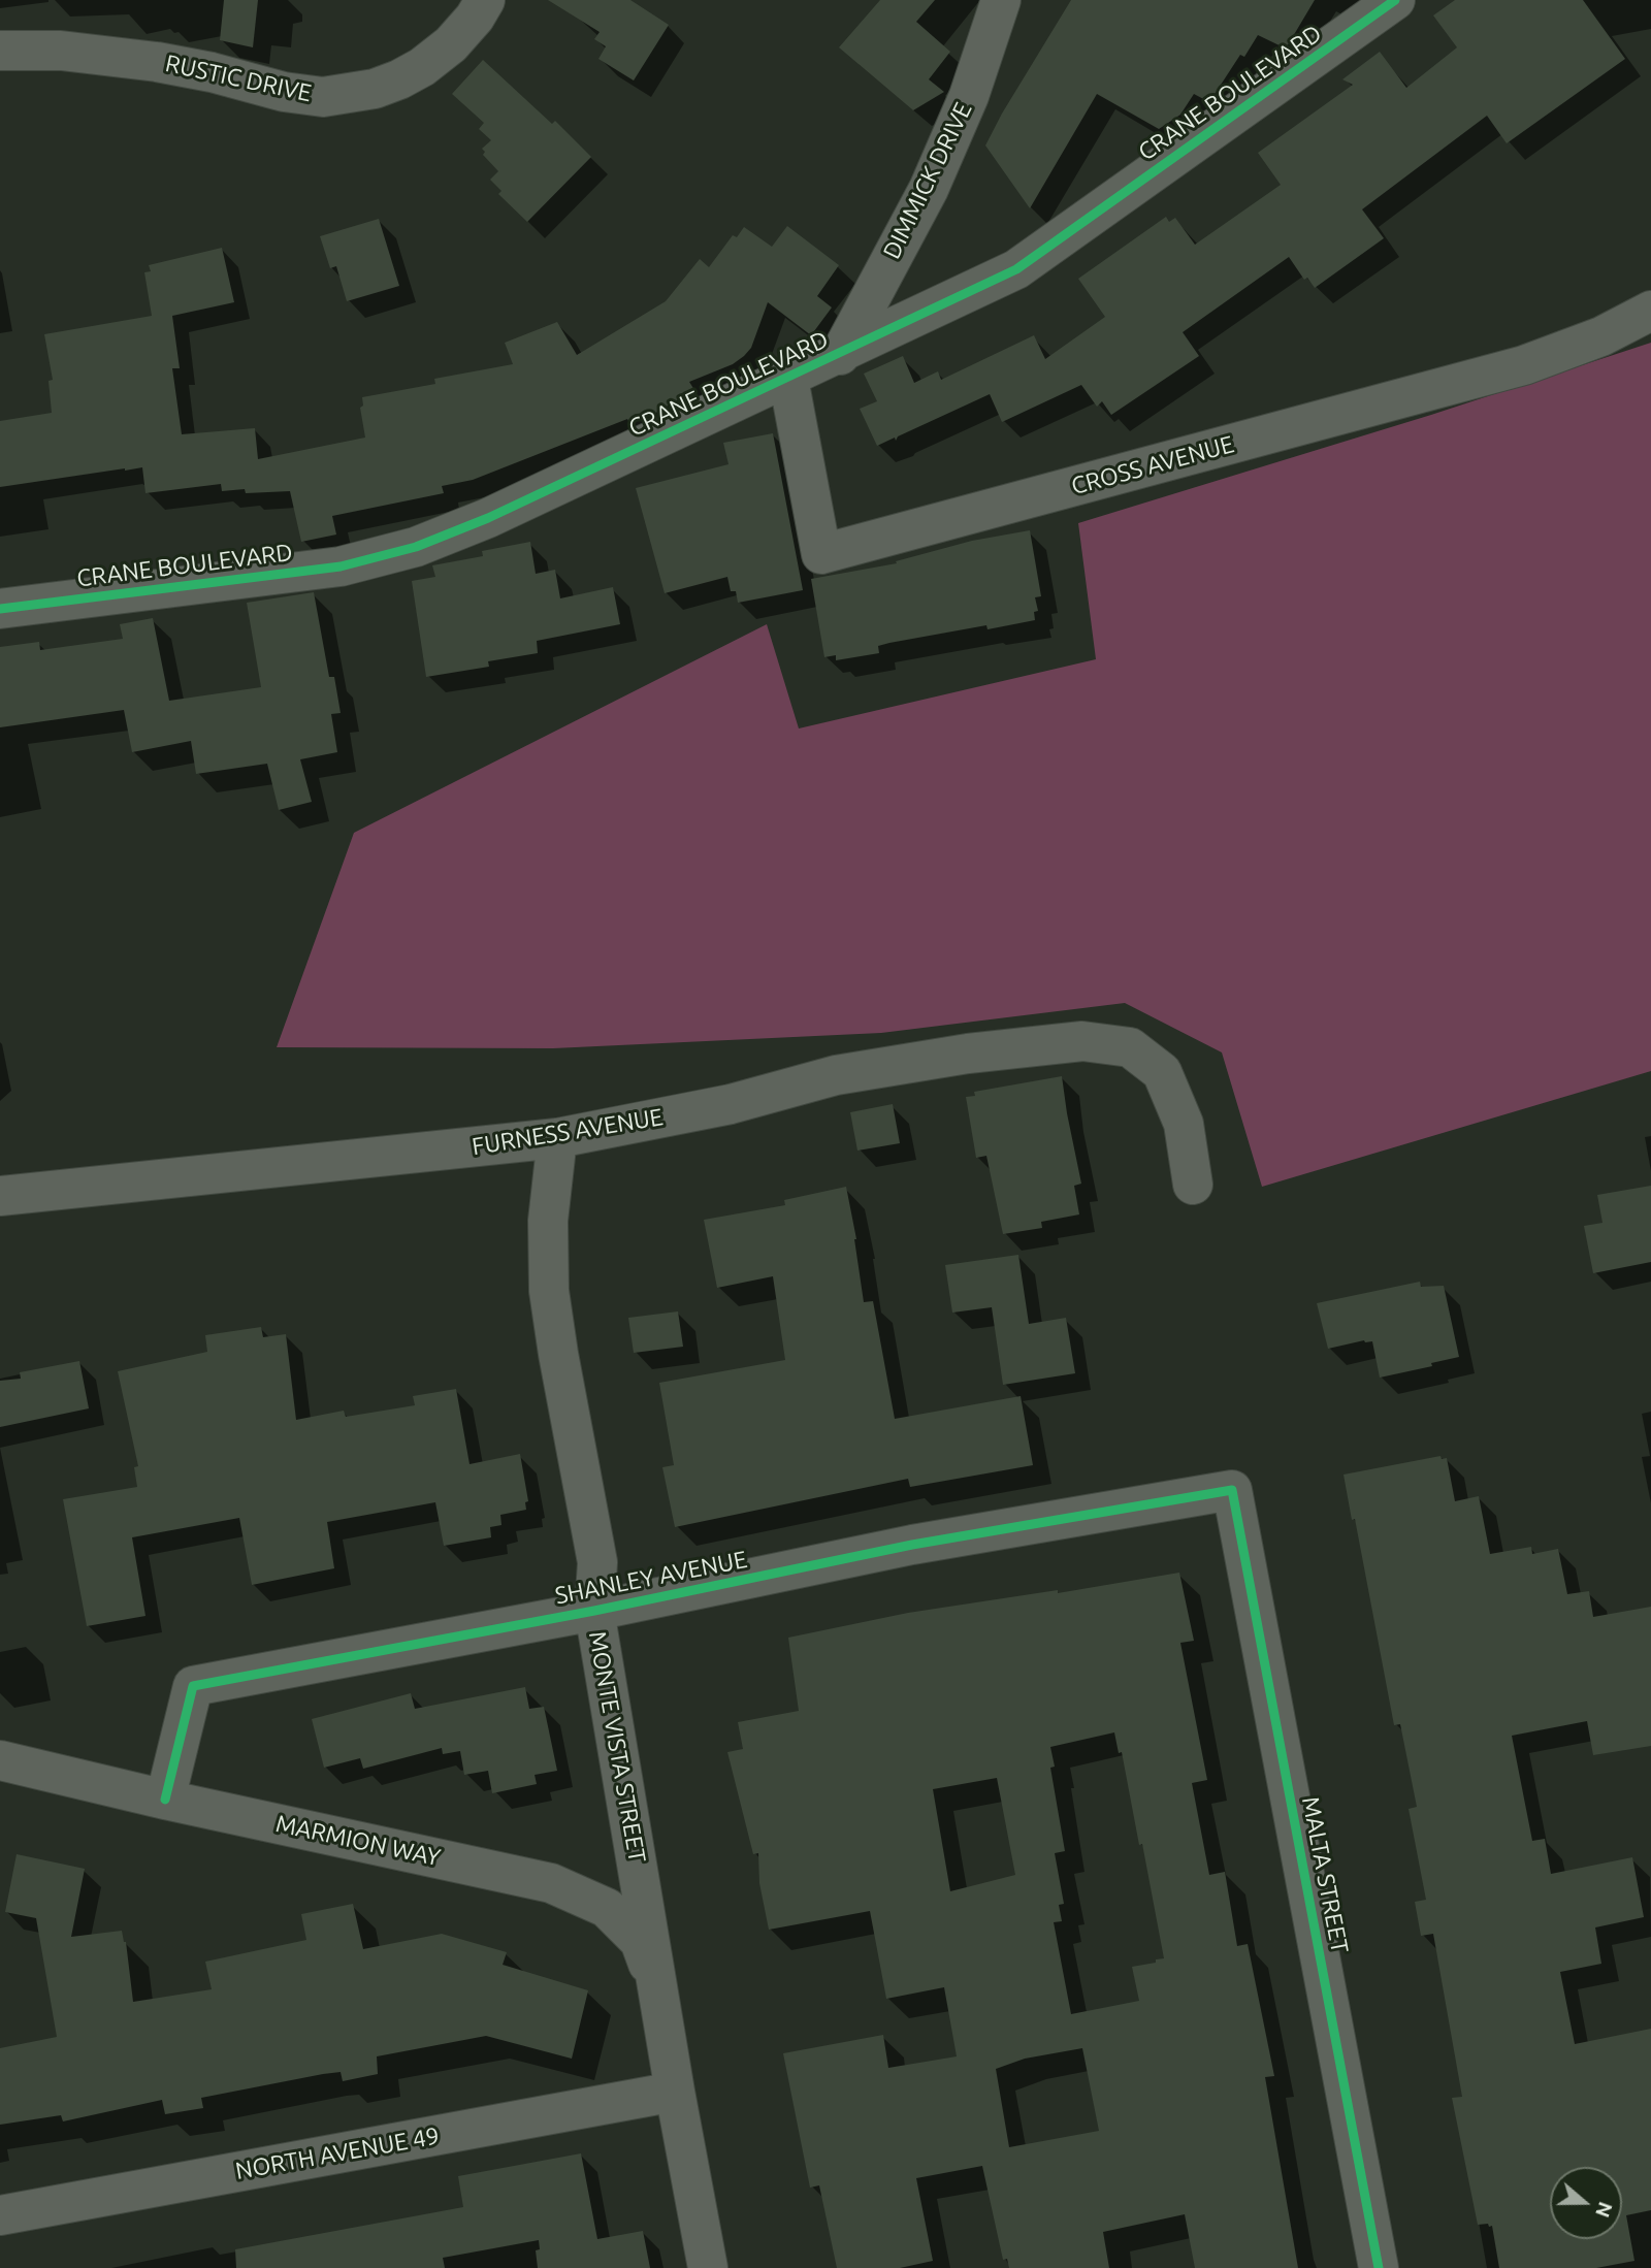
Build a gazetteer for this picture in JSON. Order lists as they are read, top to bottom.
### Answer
{
  "streets": {
    "street": [
      "RUSTIC DRIVE",
      "CRANE BOULEVARD",
      "DIMMICK DRIVE",
      "CROSS AVENUE",
      "FURNESS AVENUE",
      "SHANLEY AVENUE",
      "MONTE VISTA STREET",
      "MARMION WAY",
      "MALTA STREET",
      "NORTH AVENUE 49"
    ]
  },
  "crossings": [
    ["CRANE BOULEVARD", "DIMMICK DRIVE"],
    ["CRANE BOULEVARD", "CROSS AVENUE"],
    ["FURNESS AVENUE", "MONTE VISTA STREET"],
    ["SHANLEY AVENUE", "MONTE VISTA STREET"],
    ["SHANLEY AVENUE", "MARMION WAY"],
    ["SHANLEY AVENUE", "MALTA STREET"],
    ["MONTE VISTA STREET", "MARMION WAY"],
    ["MONTE VISTA STREET", "NORTH AVENUE 49"]
  ],
  "north": "right"
}
